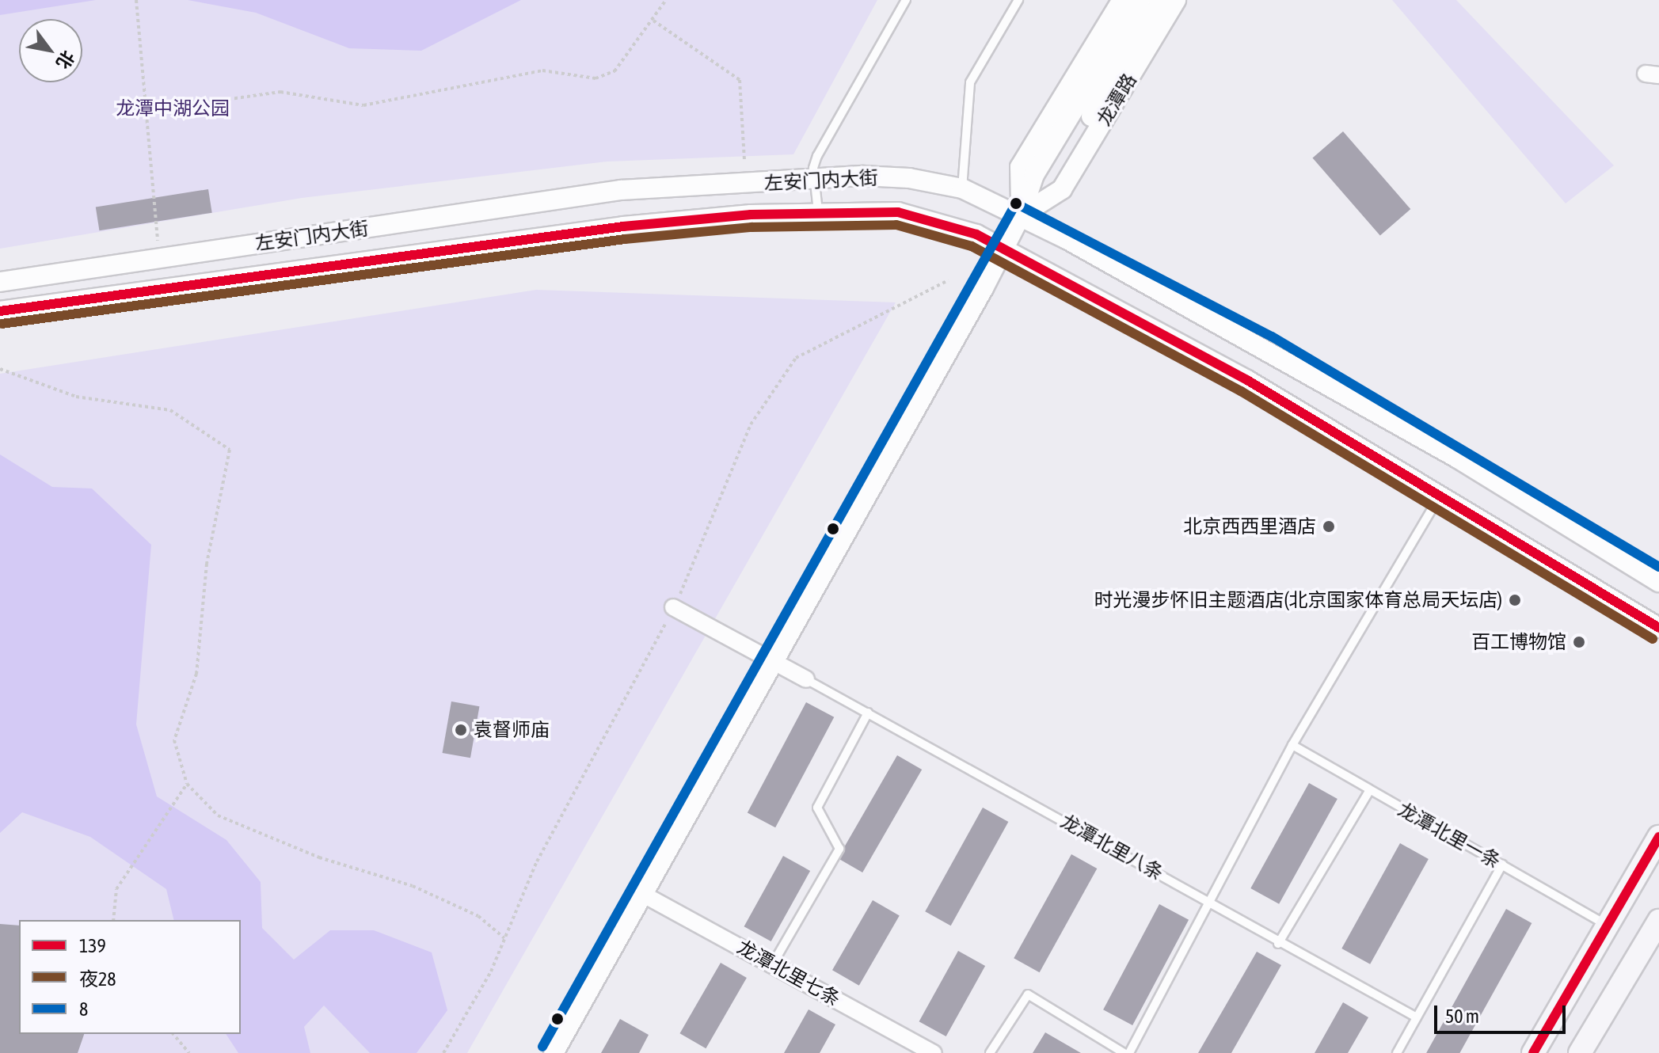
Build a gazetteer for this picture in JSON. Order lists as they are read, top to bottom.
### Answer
{
  "streets": {
    "street": ["龙潭路", "左安门内大街", "龙潭北里七条"],
    "lane": ["龙潭北里一条", "龙潭北里八条"]
  },
  "crossings": [
    ["龙潭路", "左安门内大街"],
    ["龙潭路", "龙潭北里七条"]
  ],
  "parks": ["龙潭中湖公园"],
  "places": [
    "北京西西里酒店",
    "时光漫步怀旧主题酒店(北京国家体育总局天坛店)",
    "百工博物馆",
    "袁督师庙"
  ],
  "lines": ["transit line 8", "transit line 139", "transit line 夜28"],
  "legend": ["139", "夜28", "8"],
  "scale_bar": "50 m",
  "north": "bottom right"
}
